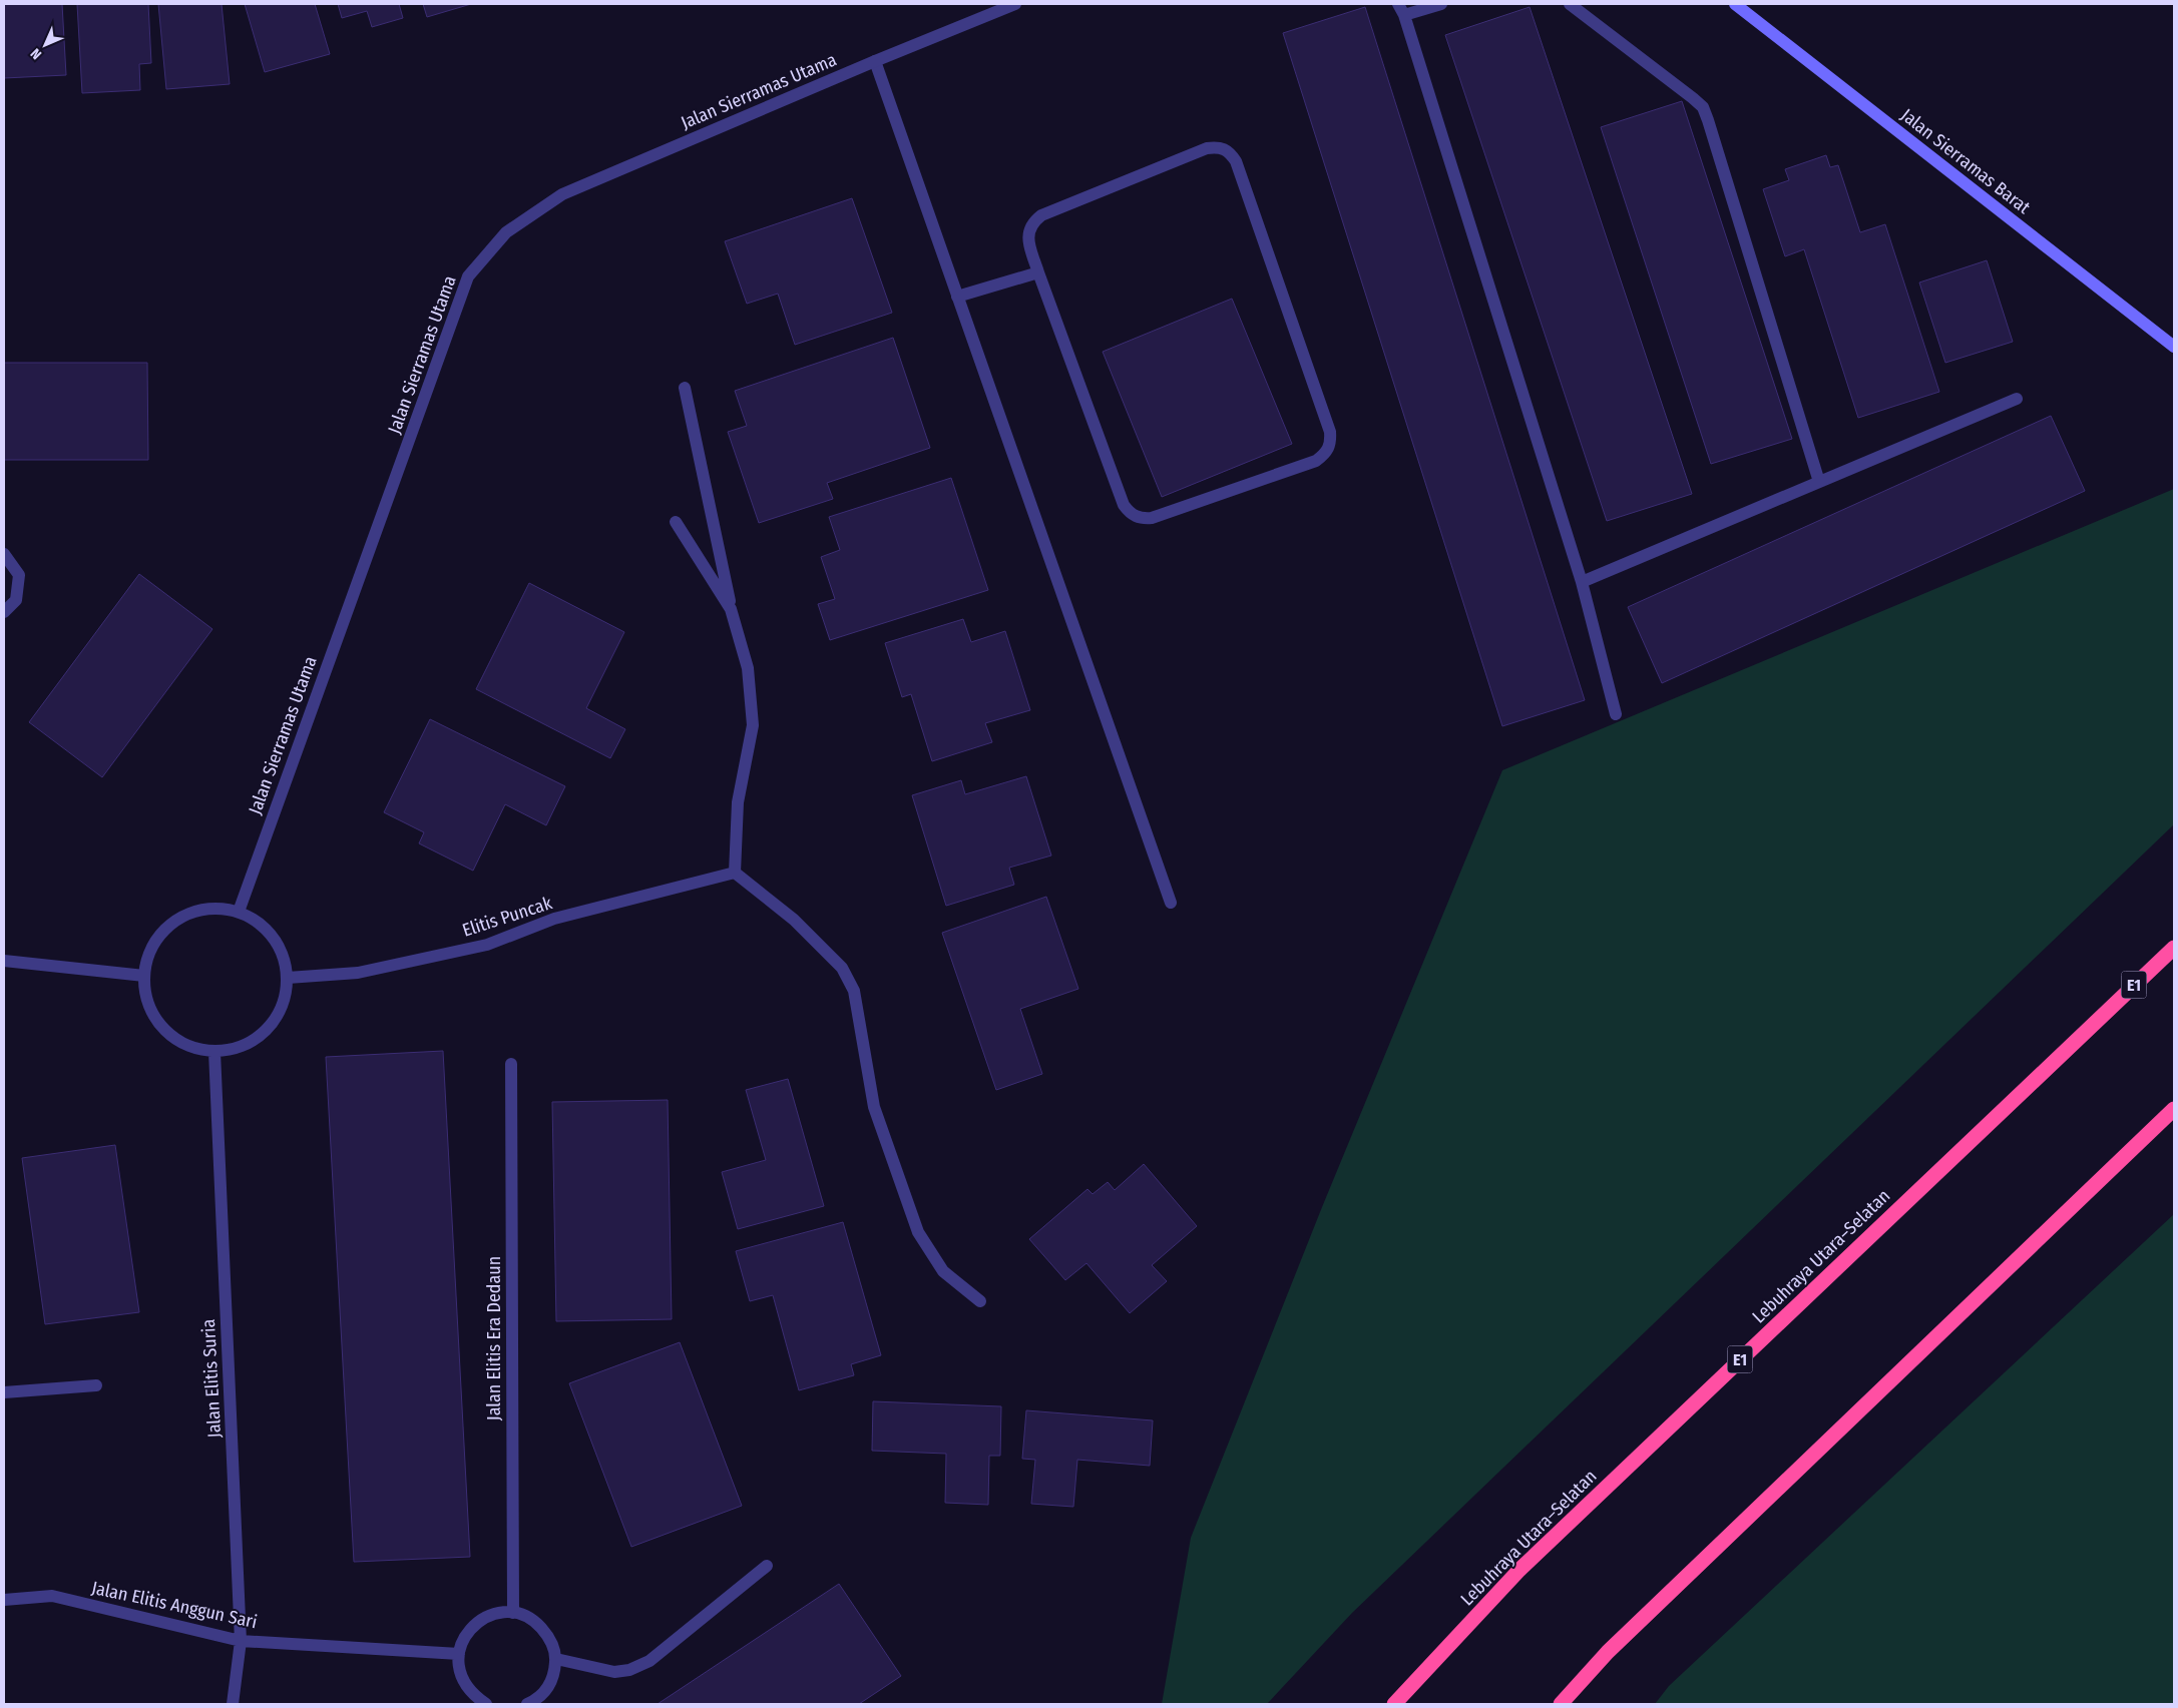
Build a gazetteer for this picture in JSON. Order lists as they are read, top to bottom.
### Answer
{
  "streets": {
    "highway": ["E1", "Lebuhraya Utara–Selatan"],
    "street": [
      "Jalan Sierramas Utama",
      "Jalan Sierramas Barat",
      "Elitis Puncak",
      "Jalan Elitis Era Dedaun",
      "Jalan Elitis Suria",
      "Jalan Elitis Anggun Sari"
    ]
  },
  "crossings": [
    ["Jalan Sierramas Utama", "Elitis Puncak"],
    ["Jalan Sierramas Utama", "Jalan Elitis Suria"],
    ["Elitis Puncak", "Jalan Elitis Suria"],
    ["Jalan Elitis Suria", "Jalan Elitis Anggun Sari"]
  ],
  "north": "bottom left"
}
